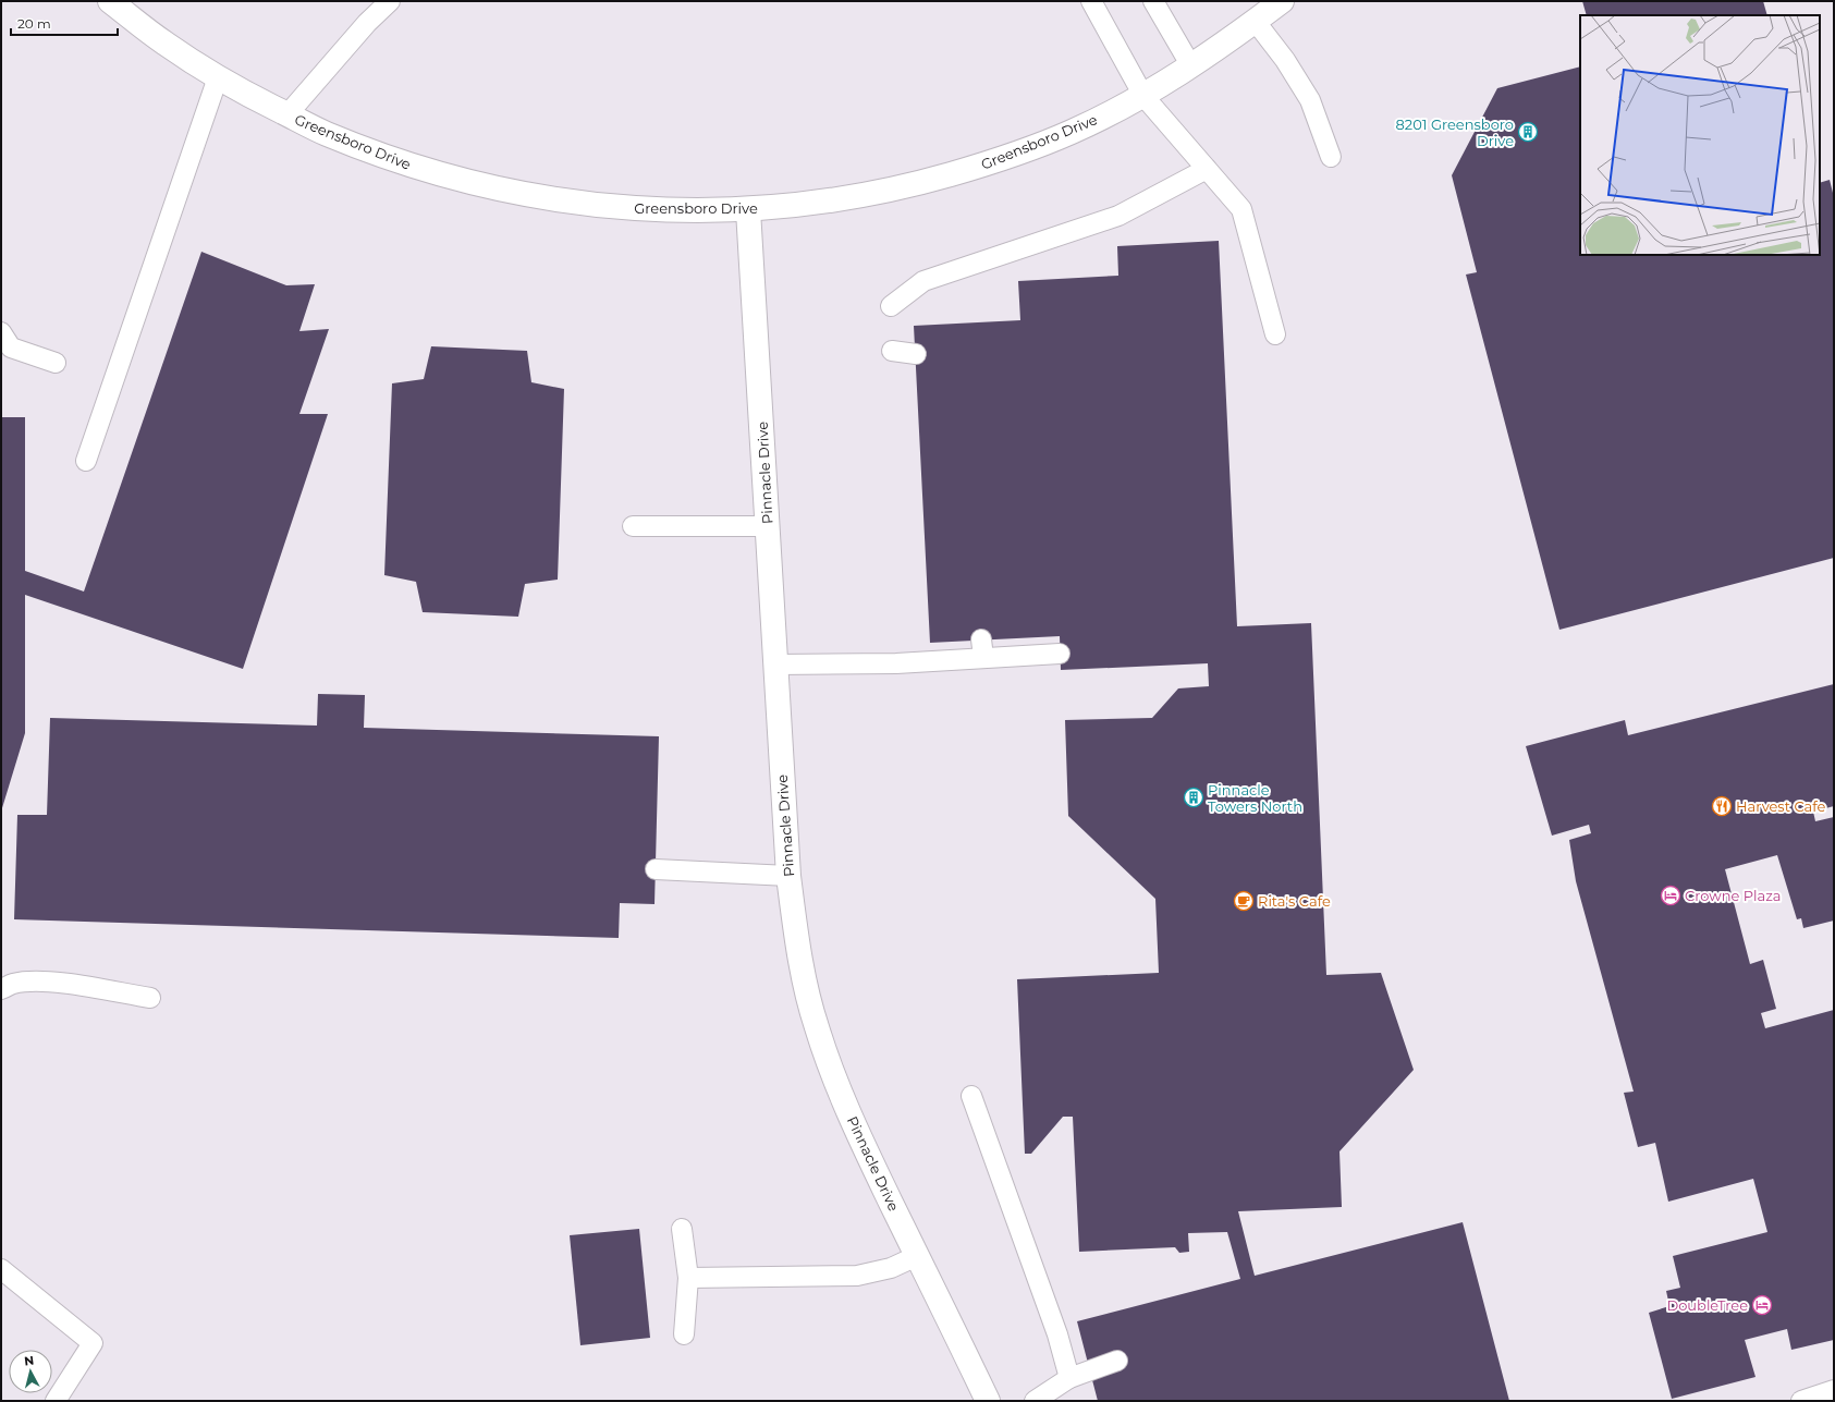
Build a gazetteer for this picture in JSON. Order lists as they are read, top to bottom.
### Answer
{
  "streets": {
    "street": ["Greensboro Drive", "Pinnacle Drive"]
  },
  "crossings": [
    ["Greensboro Drive", "Pinnacle Drive"]
  ],
  "places": {
    "building": ["8201 Greensboro Drive", "Pinnacle Towers North"],
    "restaurant": ["Harvest Cafe"],
    "hotel": ["Crowne Plaza", "DoubleTree"],
    "cafe": ["Rita's Cafe"]
  },
  "scale_bar": "20 m",
  "north": "top"
}
